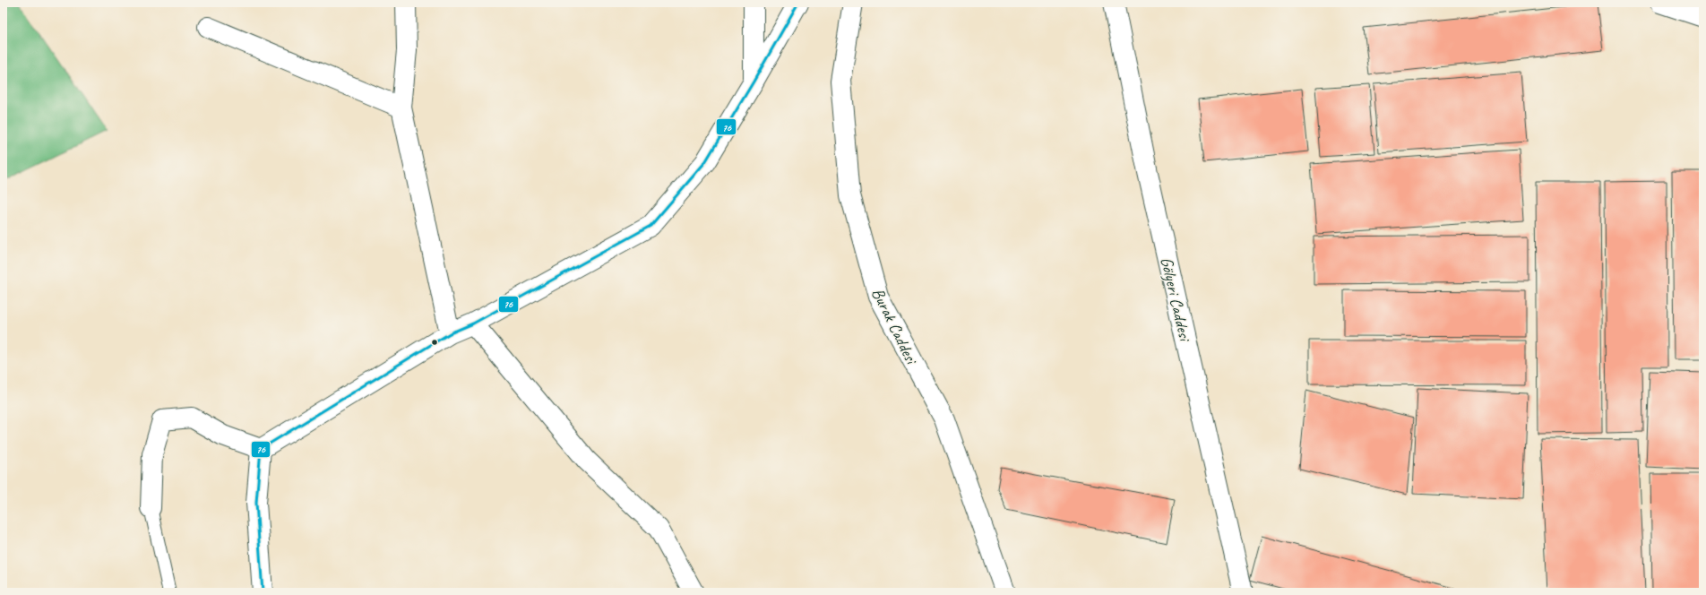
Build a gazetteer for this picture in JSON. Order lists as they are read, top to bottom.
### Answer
{
  "streets": {
    "street": ["Gölyeri Caddesi", "Burak Caddesi"]
  },
  "lines": ["transit line 76"]
}
